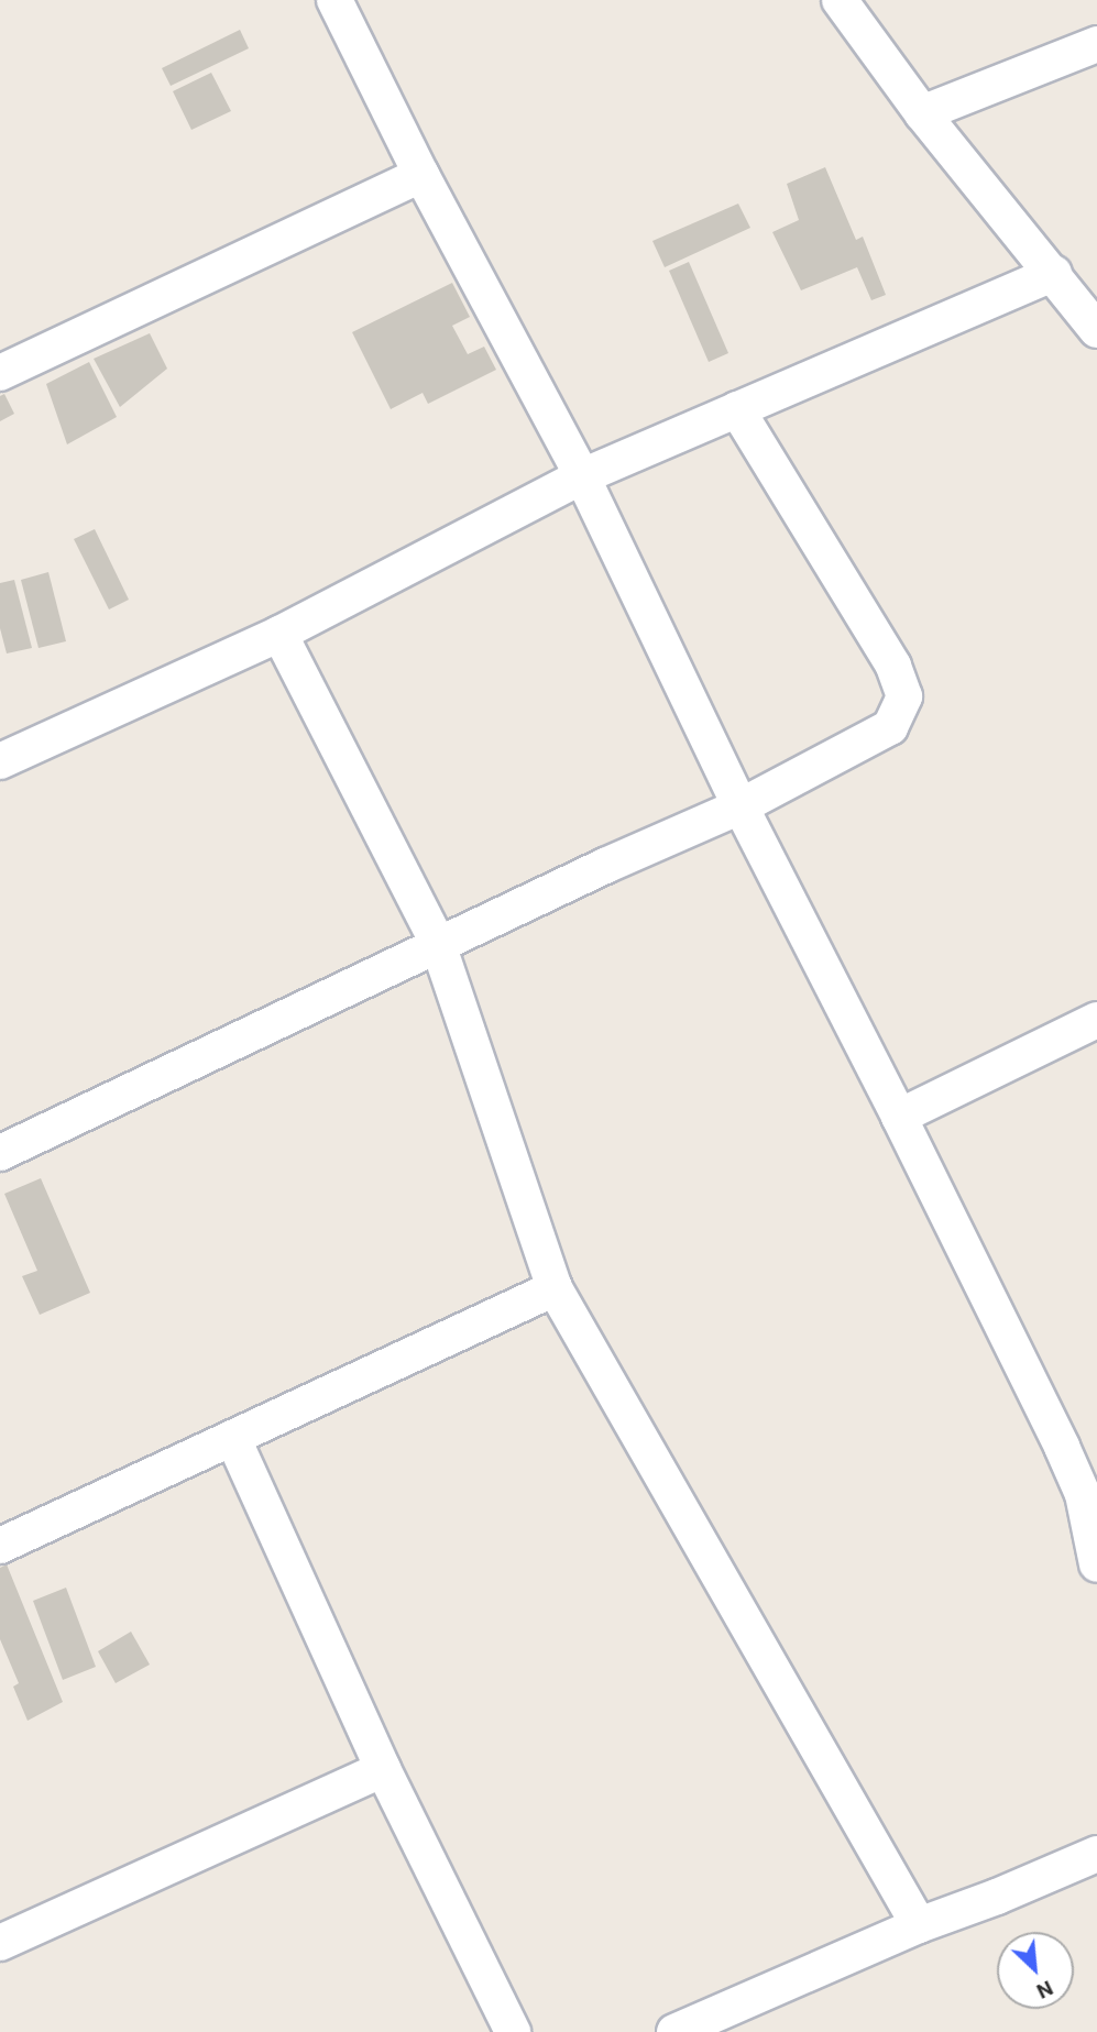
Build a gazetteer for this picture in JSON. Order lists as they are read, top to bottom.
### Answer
{
  "north": "bottom right"
}
